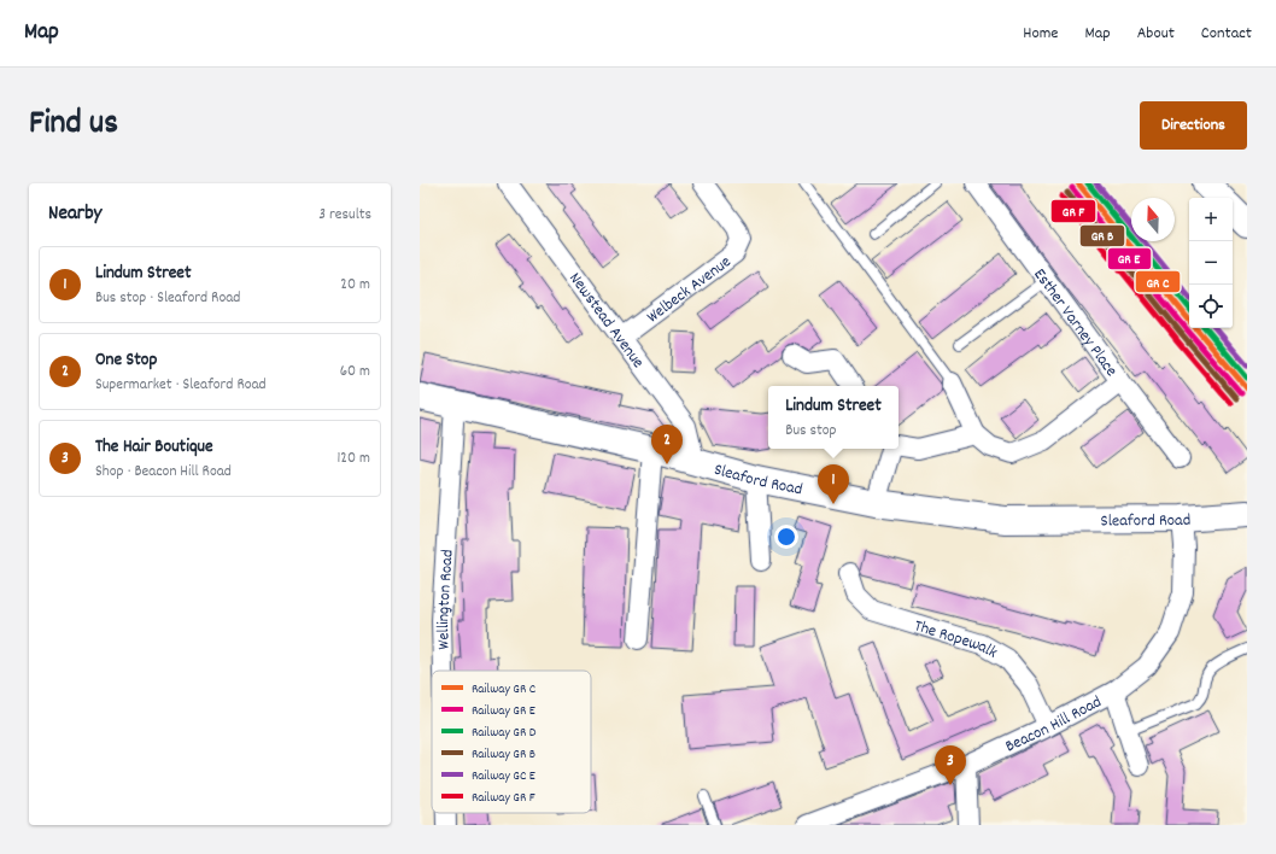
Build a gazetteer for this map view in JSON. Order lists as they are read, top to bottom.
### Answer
{
  "streets": {
    "street": [
      "Welbeck Avenue",
      "Newstead Avenue",
      "Esther Varney Place",
      "Sleaford Road",
      "Wellington Road",
      "The Ropewalk",
      "Beacon Hill Road"
    ]
  },
  "crossings": [
    ["Welbeck Avenue", "Newstead Avenue"],
    ["Newstead Avenue", "Sleaford Road"],
    ["Sleaford Road", "Wellington Road"],
    ["Sleaford Road", "Beacon Hill Road"],
    ["The Ropewalk", "Beacon Hill Road"]
  ],
  "legend": [
    "Railway GR C",
    "Railway GR E",
    "Railway GR D",
    "Railway GR B",
    "Railway GC E",
    "Railway GR F"
  ],
  "north": "top",
  "page": {
    "header": "Map",
    "nav": [
      "Home",
      "Map",
      "About",
      "Contact"
    ],
    "title": "Find us",
    "buttons": "Directions",
    "heading": ["Nearby", "3 results"],
    "map_buttons": ["+", "−"],
    "list": [
      {
        "mark": "1",
        "name": "Lindum Street",
        "note": "Bus stop · Sleaford Road",
        "value": "20 m"
      },
      {
        "mark": "2",
        "name": "One Stop",
        "note": "Supermarket · Sleaford Road",
        "value": "60 m"
      },
      {
        "mark": "3",
        "name": "The Hair Boutique",
        "note": "Shop · Beacon Hill Road",
        "value": "120 m"
      }
    ],
    "popup": ["Lindum Street", "Bus stop"],
    "pins": ["2", "1", "3"]
  }
}
